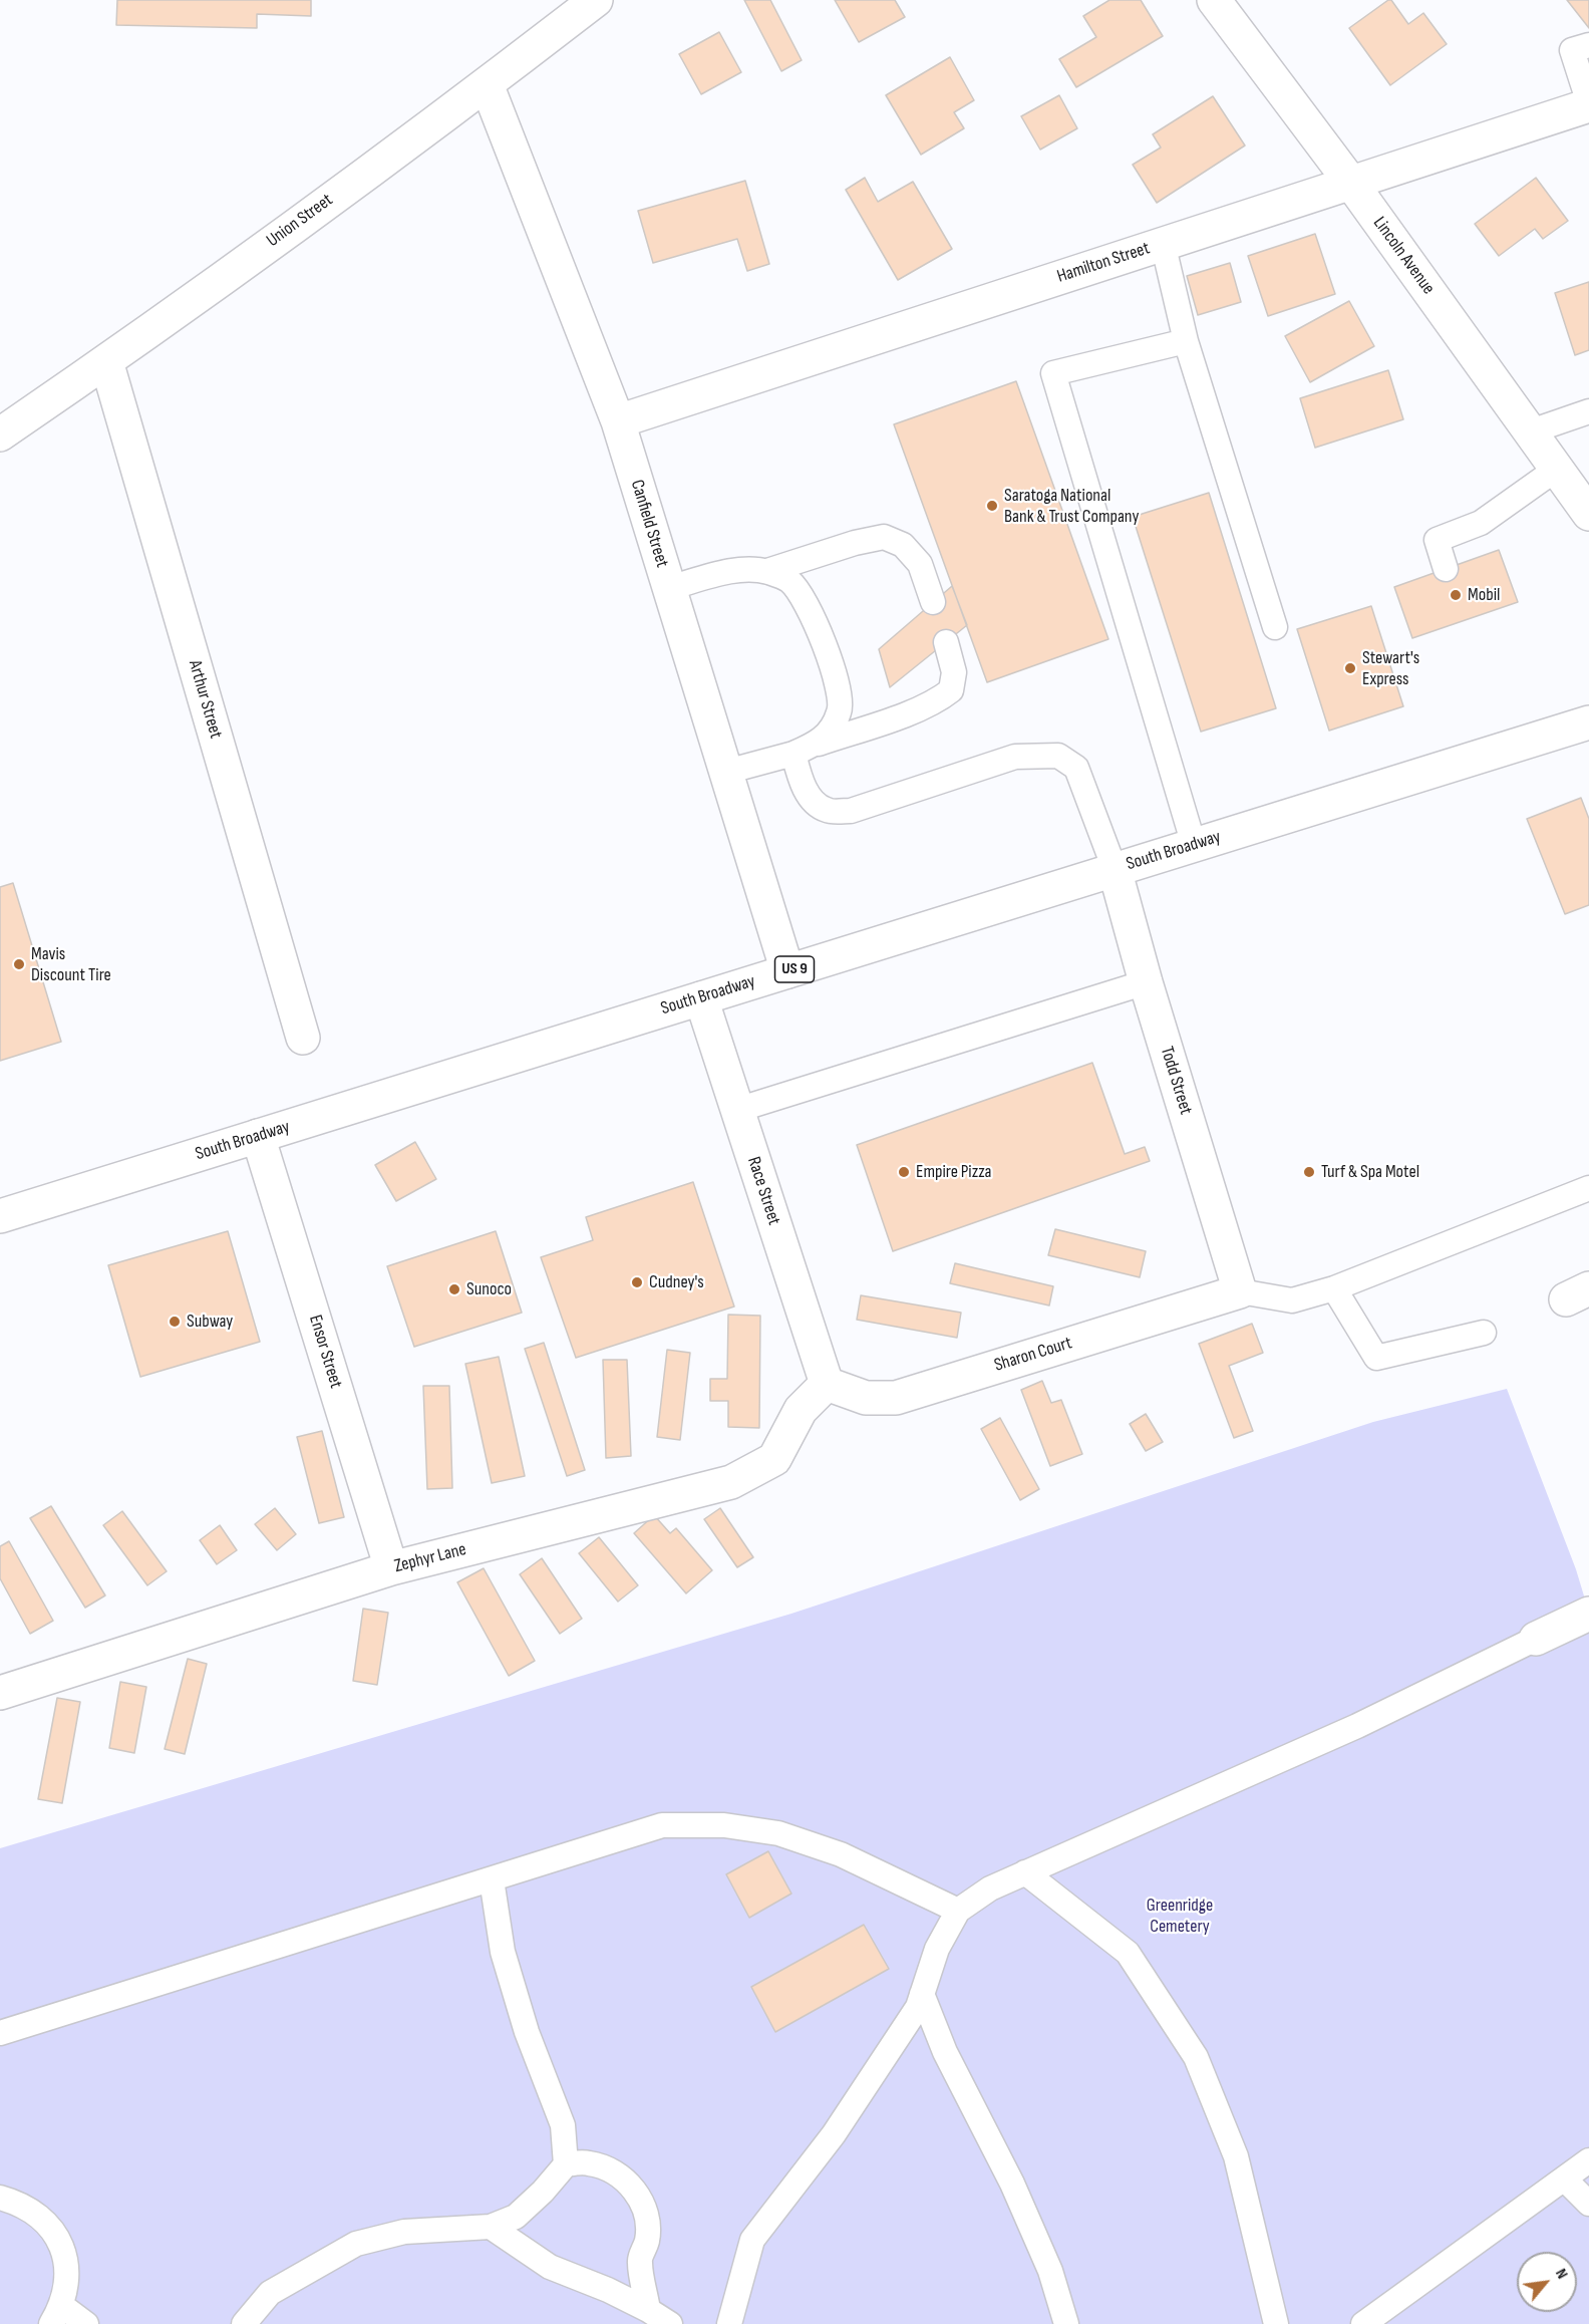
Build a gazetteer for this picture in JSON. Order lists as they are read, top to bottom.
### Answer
{
  "streets": {
    "street": [
      "Union Street",
      "Lincoln Avenue",
      "Hamilton Street",
      "Canfield Street",
      "Arthur Street",
      "South Broadway",
      "US 9",
      "Todd Street",
      "Race Street",
      "Ensor Street",
      "Sharon Court",
      "Zephyr Lane"
    ]
  },
  "crossings": [
    ["Union Street", "Canfield Street"],
    ["Union Street", "Arthur Street"],
    ["Lincoln Avenue", "Hamilton Street"],
    ["Hamilton Street", "Canfield Street"],
    ["Canfield Street", "South Broadway"],
    ["South Broadway", "Todd Street"],
    ["South Broadway", "Race Street"],
    ["South Broadway", "Ensor Street"],
    ["Todd Street", "Sharon Court"],
    ["Race Street", "Sharon Court"],
    ["Race Street", "Zephyr Lane"],
    ["Ensor Street", "Zephyr Lane"],
    ["Sharon Court", "Zephyr Lane"]
  ],
  "parks": ["Greenridge Cemetery"],
  "places": [
    "Saratoga National Bank & Trust Company",
    "Mobil",
    "Stewart's Express",
    "Mavis Discount Tire",
    "Empire Pizza",
    "Turf & Spa Motel",
    "Cudney's",
    "Sunoco",
    "Subway"
  ],
  "north": "top right"
}
